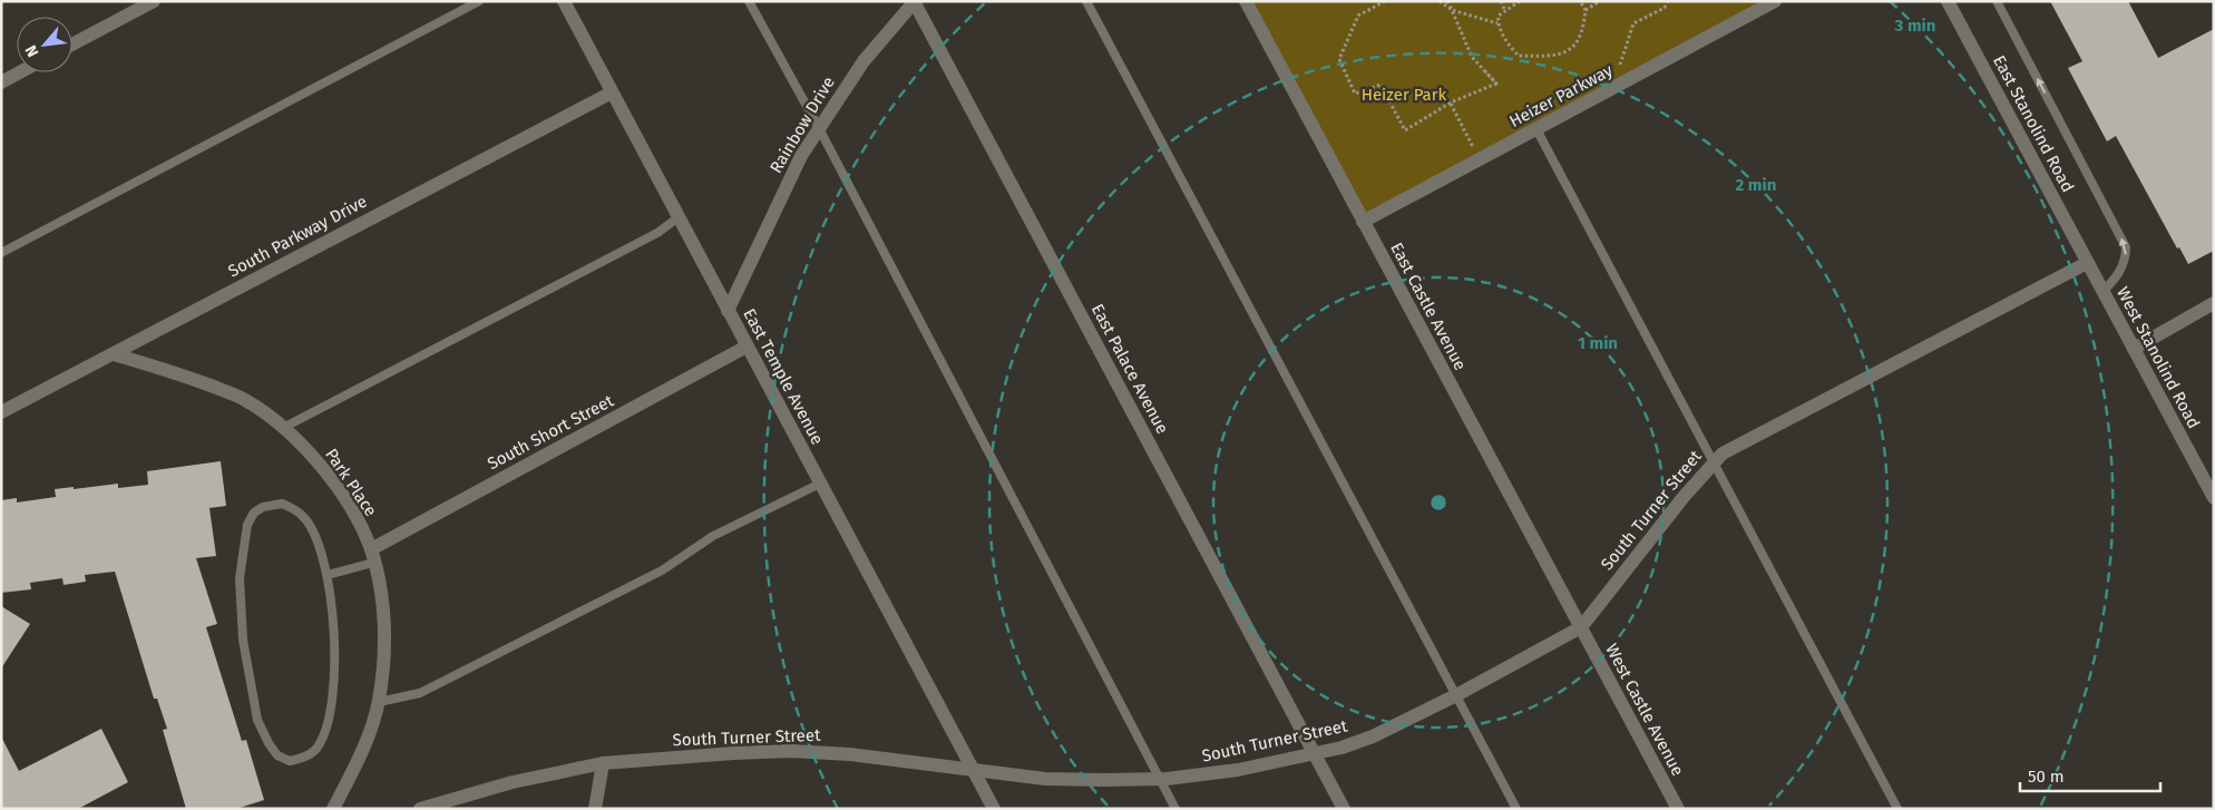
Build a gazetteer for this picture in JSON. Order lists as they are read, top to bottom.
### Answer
{
  "streets": {
    "street": [
      "Heizer Parkway",
      "East Stanolind Road",
      "Rainbow Drive",
      "South Parkway Drive",
      "East Castle Avenue",
      "West Stanolind Road",
      "East Palace Avenue",
      "East Temple Avenue",
      "South Short Street",
      "Park Place",
      "South Turner Street",
      "West Castle Avenue"
    ]
  },
  "crossings": [
    ["Heizer Parkway", "East Castle Avenue"],
    ["East Stanolind Road", "West Stanolind Road"],
    ["East Stanolind Road", "South Turner Street"],
    ["Rainbow Drive", "East Palace Avenue"],
    ["Rainbow Drive", "East Temple Avenue"],
    ["South Parkway Drive", "East Temple Avenue"],
    ["South Parkway Drive", "Park Place"],
    ["East Castle Avenue", "South Turner Street"],
    ["East Castle Avenue", "West Castle Avenue"],
    ["West Stanolind Road", "South Turner Street"],
    ["East Palace Avenue", "South Turner Street"],
    ["East Temple Avenue", "South Short Street"],
    ["East Temple Avenue", "South Turner Street"],
    ["South Short Street", "Park Place"],
    ["South Turner Street", "West Castle Avenue"]
  ],
  "parks": ["Heizer Park"],
  "scale_bar": "50 m",
  "north": "bottom left",
  "rings": ["3 min", "2 min", "1 min"]
}
